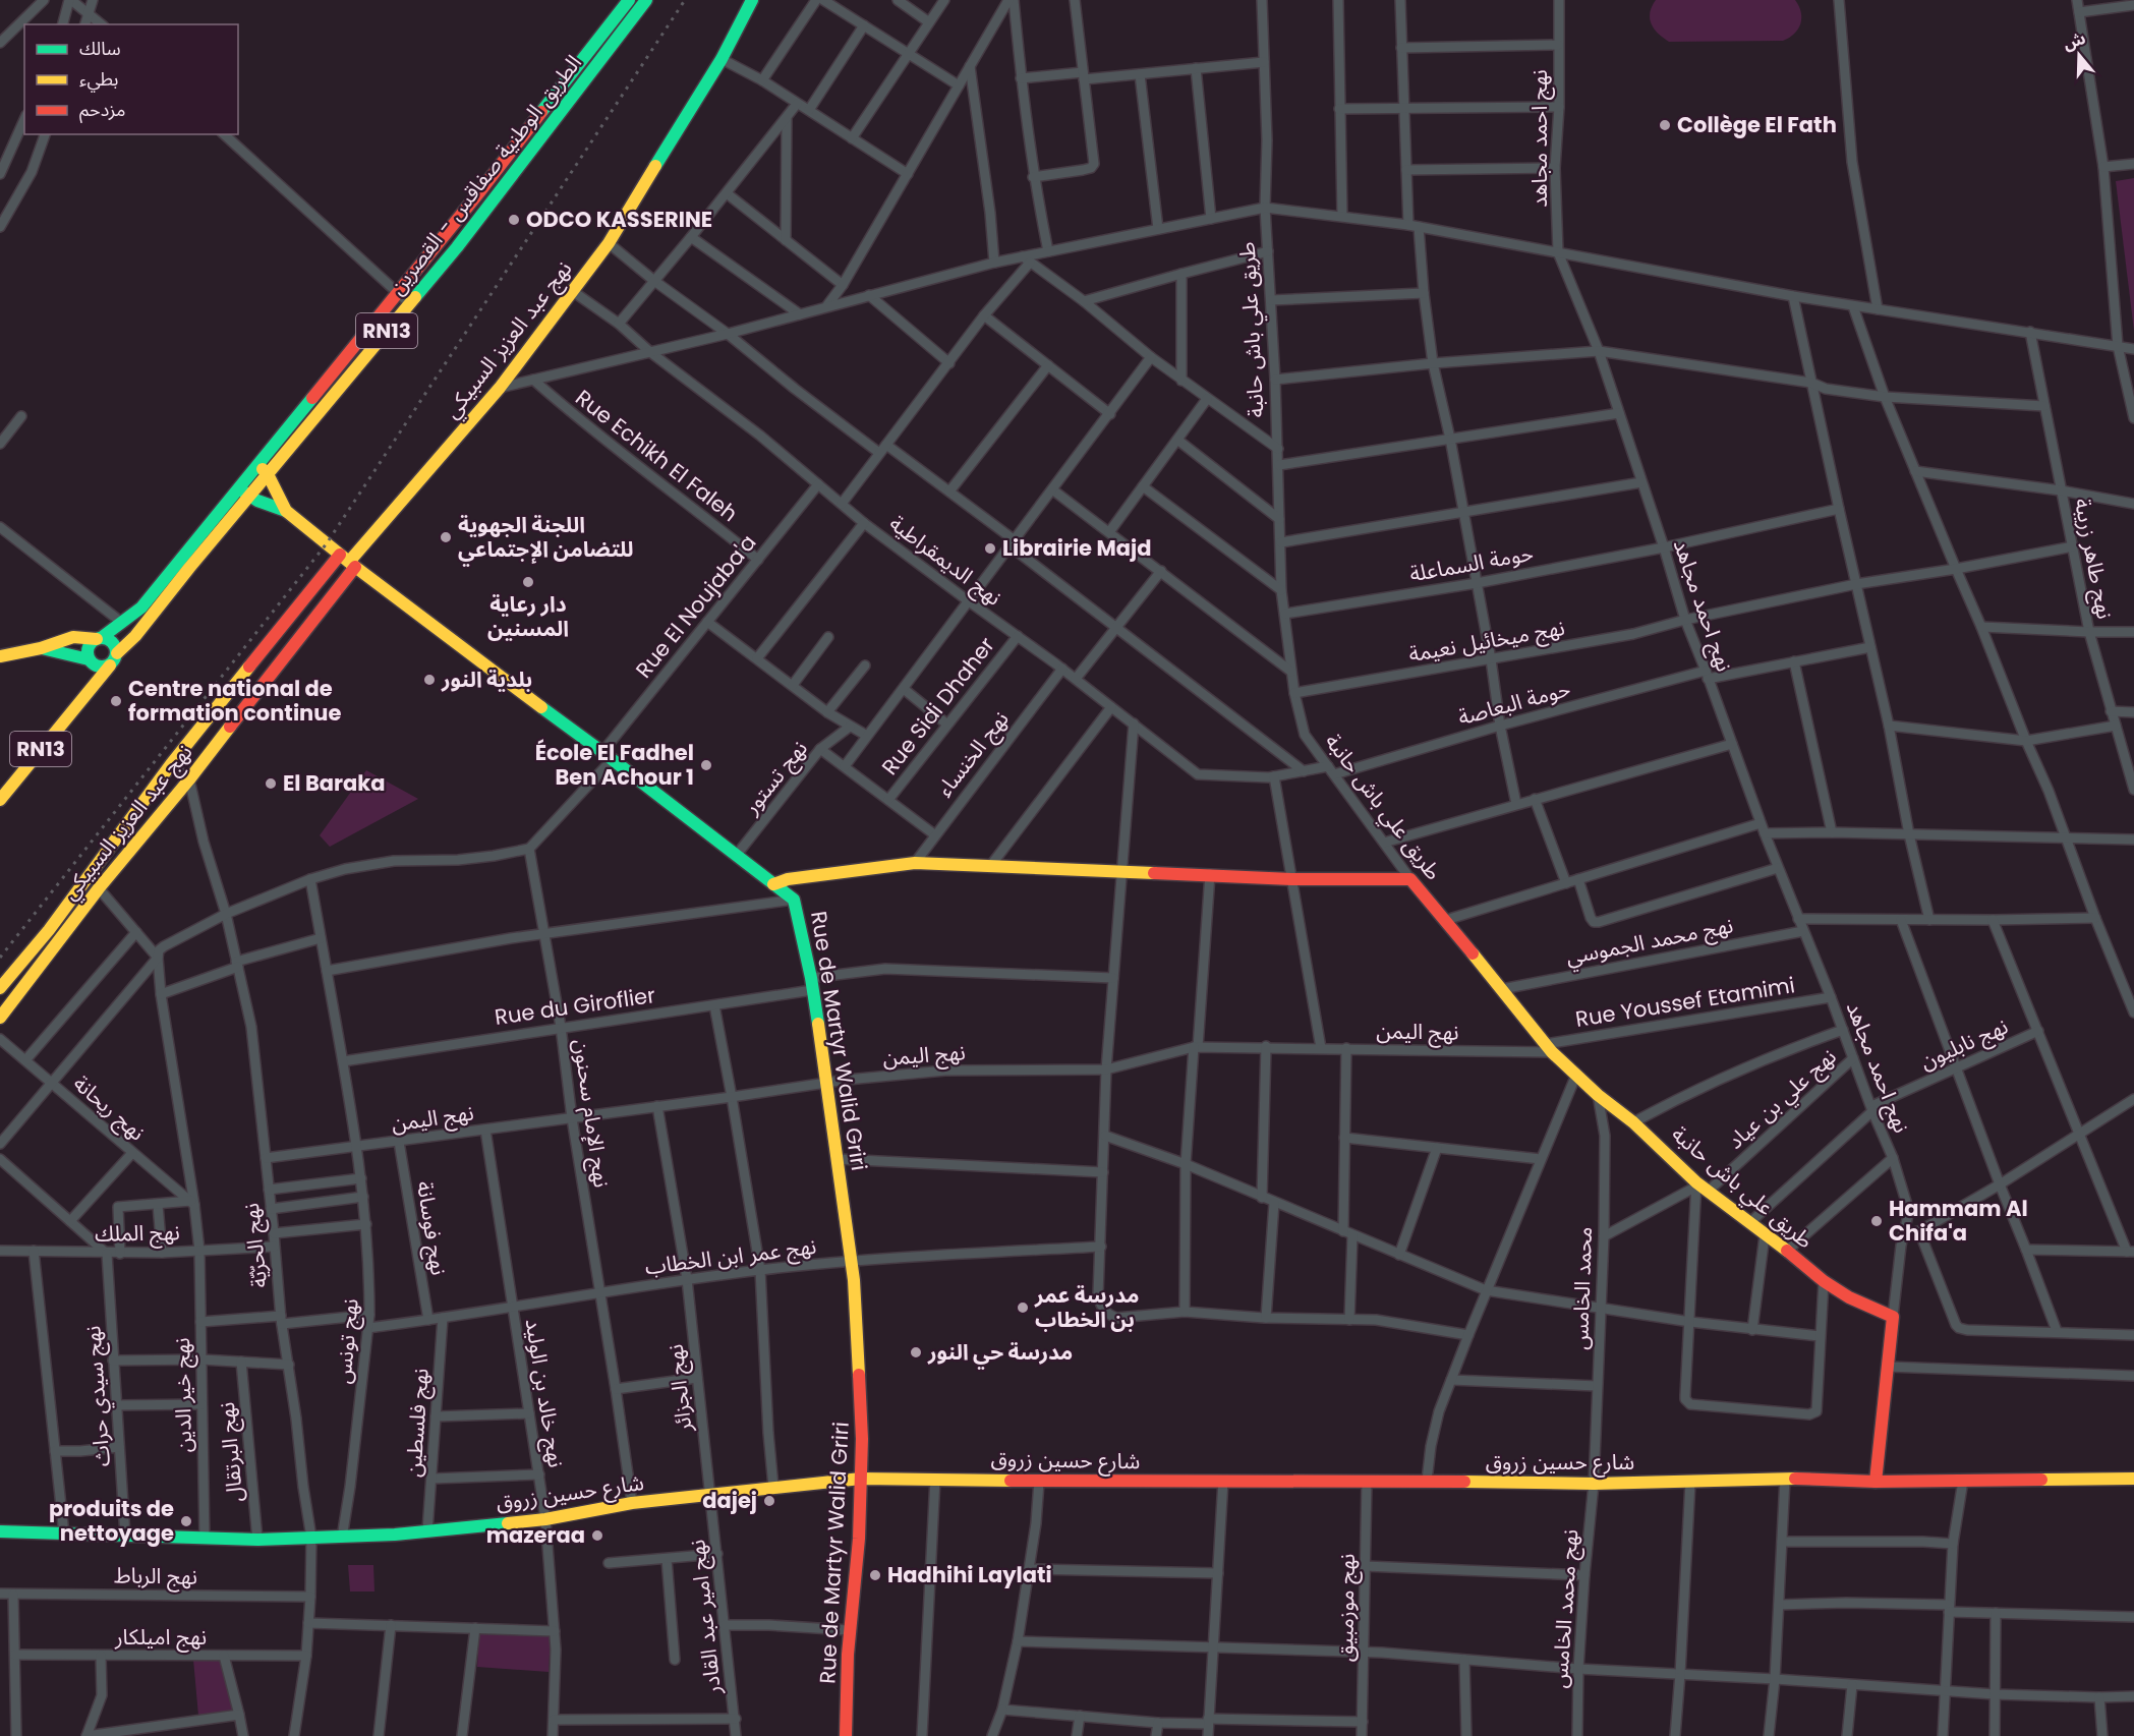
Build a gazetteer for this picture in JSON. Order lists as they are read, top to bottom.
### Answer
{
  "streets": {
    "street": [
      "نهج احمد مجاهد",
      "الطريق الوطنية صفاقس - القصرين",
      "طريق علي باش حانبة",
      "RN13",
      "نهج عبد العزيز السبيكي",
      "Rue Echikh El Faleh",
      "نهج طاهر زريبة",
      "نهج الديمقراطية",
      "حومة السماعلة",
      "Rue El Noujaba'a",
      "نهج ميخائيل نعيمة",
      "حومة البعاصة",
      "Rue Sidi Dhaher",
      "نهج الخنساء",
      "نهج تستور",
      "نهج محمد الجموسي",
      "Rue Youssef Etamimi",
      "Rue du Giroflier",
      "نهج اليمن",
      "Rue de Martyr Walid Griri",
      "نهج نابليون",
      "نهج علي بن عياد",
      "نهج ريحانة",
      "نهج الإمام سحنون",
      "نهج فوسانة",
      "نهج الملك",
      "نهج الحرّيّة",
      "نهج عمر ابن الخطاب",
      "محمد الخامس",
      "نهج تونس",
      "نهج الجزائر",
      "نهج خالد بن الوليد",
      "نهج خير الدين",
      "نهج سيدي حراث",
      "نهج فلسطين",
      "نهج البرتقال",
      "شارع حسين زروق",
      "نهج الرباط",
      "نهج موزمبيق",
      "نهج محمد الخامس",
      "نهج امير عبد القادر",
      "نهج اميلكار"
    ]
  },
  "crossings": [
    ["نهج احمد مجاهد", "حومة السماعلة"],
    ["نهج احمد مجاهد", "نهج ميخائيل نعيمة"],
    ["نهج احمد مجاهد", "حومة البعاصة"],
    ["نهج احمد مجاهد", "نهج محمد الجموسي"],
    ["نهج احمد مجاهد", "Rue Youssef Etamimi"],
    ["نهج احمد مجاهد", "نهج نابليون"],
    ["نهج احمد مجاهد", "نهج علي بن عياد"],
    ["الطريق الوطنية صفاقس - القصرين", "RN13"],
    ["الطريق الوطنية صفاقس - القصرين", "Rue de Martyr Walid Griri"],
    ["طريق علي باش حانبة", "نهج الديمقراطية"],
    ["طريق علي باش حانبة", "حومة السماعلة"],
    ["طريق علي باش حانبة", "نهج ميخائيل نعيمة"],
    ["طريق علي باش حانبة", "حومة البعاصة"],
    ["طريق علي باش حانبة", "نهج محمد الجموسي"],
    ["طريق علي باش حانبة", "Rue Youssef Etamimi"],
    ["طريق علي باش حانبة", "نهج اليمن"],
    ["طريق علي باش حانبة", "نهج نابليون"],
    ["طريق علي باش حانبة", "نهج علي بن عياد"],
    ["طريق علي باش حانبة", "محمد الخامس"],
    ["نهج عبد العزيز السبيكي", "نهج الديمقراطية"],
    ["نهج عبد العزيز السبيكي", "Rue de Martyr Walid Griri"],
    ["نهج عبد العزيز السبيكي", "نهج الحرّيّة"],
    ["Rue Echikh El Faleh", "Rue El Noujaba'a"],
    ["نهج طاهر زريبة", "نهج ميخائيل نعيمة"],
    ["نهج الديمقراطية", "Rue El Noujaba'a"],
    ["نهج الديمقراطية", "حومة البعاصة"],
    ["نهج الديمقراطية", "Rue Sidi Dhaher"],
    ["نهج الديمقراطية", "نهج الخنساء"],
    ["Rue El Noujaba'a", "Rue de Martyr Walid Griri"],
    ["نهج تستور", "Rue de Martyr Walid Griri"],
    ["Rue Youssef Etamimi", "نهج اليمن"],
    ["Rue du Giroflier", "Rue de Martyr Walid Griri"],
    ["Rue du Giroflier", "نهج الإمام سحنون"],
    ["Rue du Giroflier", "نهج تونس"],
    ["نهج اليمن", "Rue de Martyr Walid Griri"],
    ["نهج اليمن", "نهج الإمام سحنون"],
    ["نهج اليمن", "نهج فوسانة"],
    ["نهج اليمن", "نهج الحرّيّة"],
    ["نهج اليمن", "نهج تونس"],
    ["نهج اليمن", "نهج الجزائر"],
    ["نهج اليمن", "نهج خالد بن الوليد"],
    ["Rue de Martyr Walid Griri", "نهج عمر ابن الخطاب"],
    ["Rue de Martyr Walid Griri", "شارع حسين زروق"],
    ["نهج ريحانة", "نهج خير الدين"],
    ["نهج الإمام سحنون", "نهج عمر ابن الخطاب"],
    ["نهج الإمام سحنون", "شارع حسين زروق"],
    ["نهج فوسانة", "نهج عمر ابن الخطاب"],
    ["نهج الملك", "نهج الحرّيّة"],
    ["نهج الملك", "نهج خير الدين"],
    ["نهج الملك", "نهج سيدي حراث"],
    ["نهج الحرّيّة", "شارع حسين زروق"],
    ["نهج الحرّيّة", "نهج الرباط"],
    ["نهج الحرّيّة", "نهج اميلكار"],
    ["نهج عمر ابن الخطاب", "نهج تونس"],
    ["نهج عمر ابن الخطاب", "نهج الجزائر"],
    ["نهج عمر ابن الخطاب", "نهج خالد بن الوليد"],
    ["نهج عمر ابن الخطاب", "نهج فلسطين"],
    ["محمد الخامس", "شارع حسين زروق"],
    ["محمد الخامس", "نهج محمد الخامس"],
    ["نهج تونس", "شارع حسين زروق"],
    ["نهج الجزائر", "شارع حسين زروق"],
    ["نهج الجزائر", "نهج امير عبد القادر"],
    ["نهج خالد بن الوليد", "شارع حسين زروق"],
    ["نهج خير الدين", "شارع حسين زروق"],
    ["نهج سيدي حراث", "شارع حسين زروق"],
    ["نهج فلسطين", "شارع حسين زروق"],
    ["نهج البرتقال", "شارع حسين زروق"],
    ["شارع حسين زروق", "نهج موزمبيق"],
    ["شارع حسين زروق", "نهج محمد الخامس"],
    ["شارع حسين زروق", "نهج امير عبد القادر"]
  ],
  "places": [
    "Collège El Fath",
    "ODCO KASSERINE",
    "اللجنة الجهوية للتضامن الإجتماعي",
    "Librairie Majd",
    "دار رعاية المسنين",
    "بلدية النور",
    "Centre national de formation continue",
    "École El Fadhel Ben Achour 1",
    "El Baraka",
    "Hammam Al Chifa'a",
    "مدرسة عمر بن الخطاب",
    "مدرسة حي النور",
    "dajej",
    "produits de nettoyage",
    "mazeraa",
    "Hadhihi Laylati"
  ],
  "legend": ["سالك", "بطيء", "مزدحم"],
  "north": "top"
}
